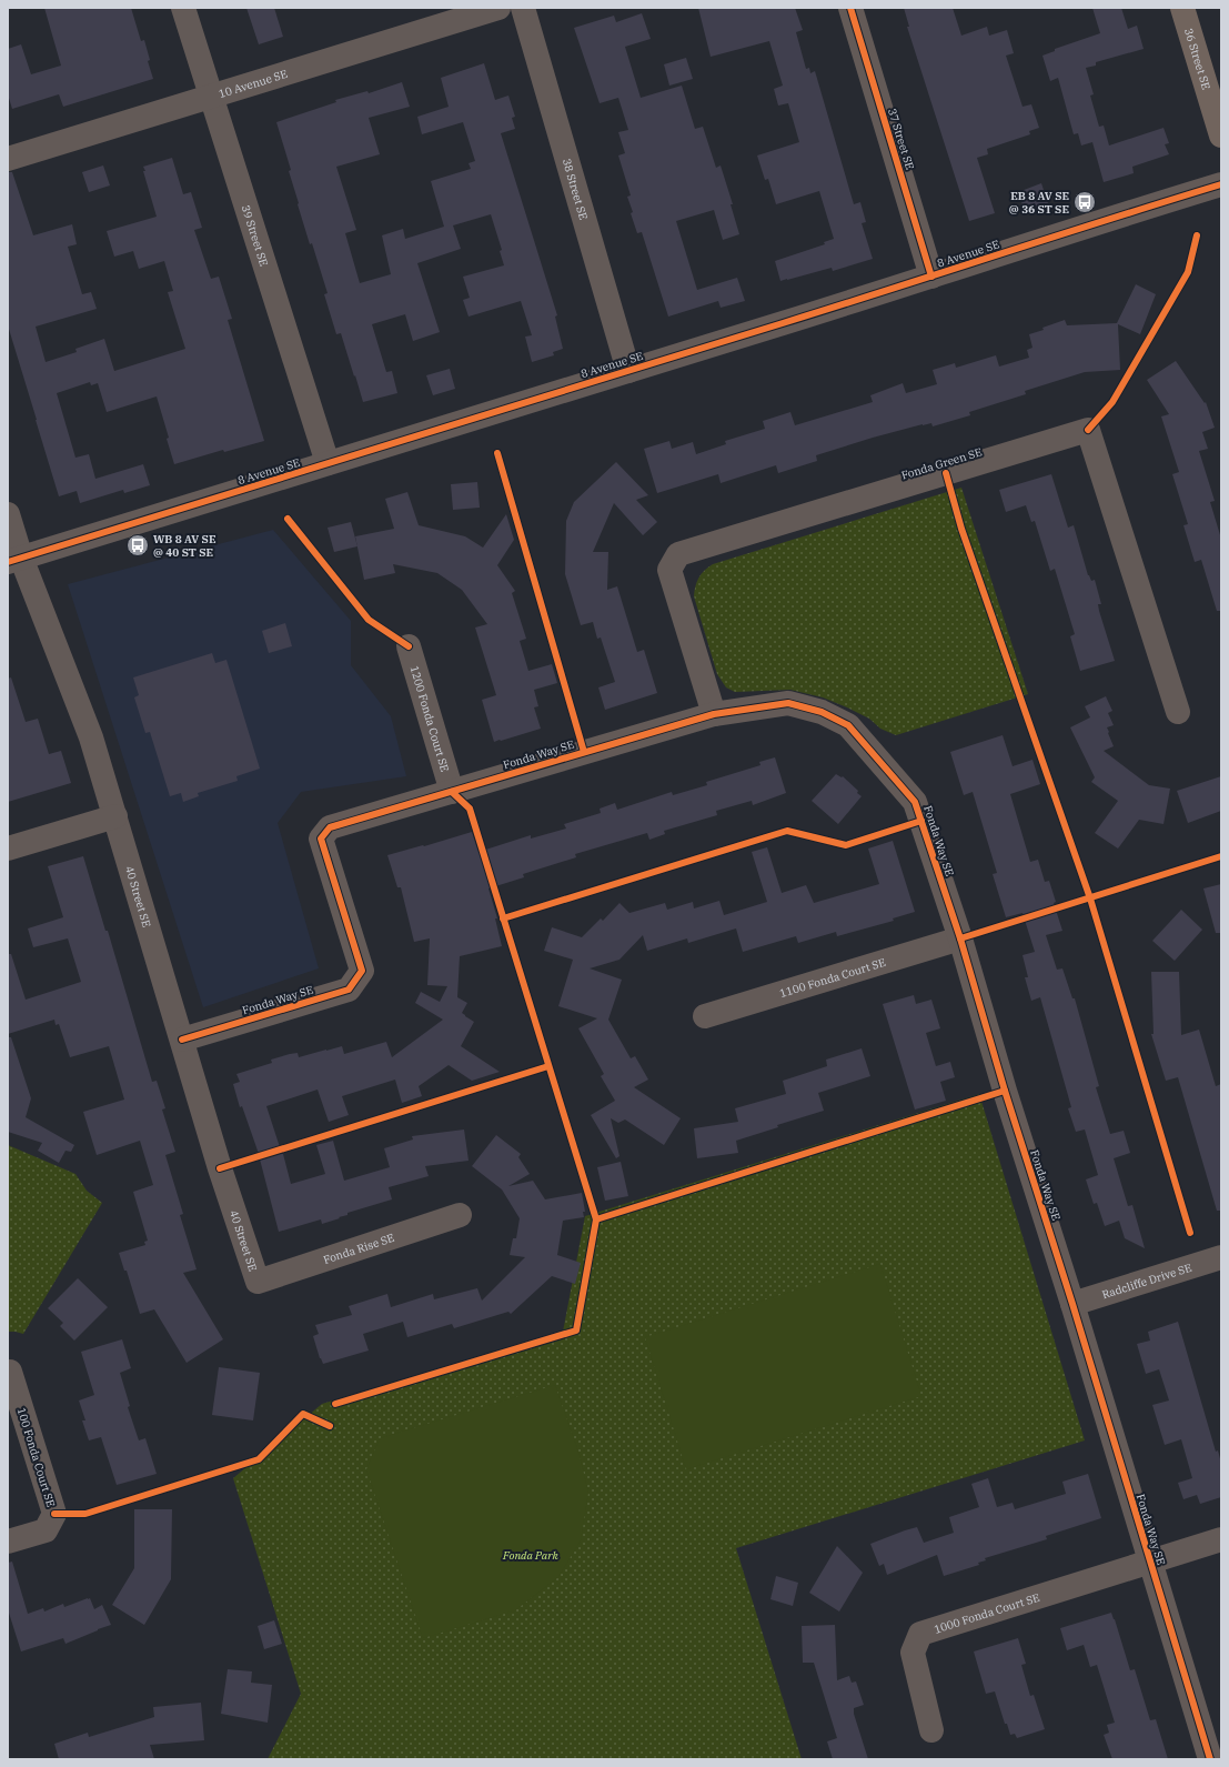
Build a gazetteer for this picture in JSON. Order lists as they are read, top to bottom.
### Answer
{
  "streets": {
    "main road": ["36 Street SE"],
    "street": [
      "10 Avenue SE",
      "37 Street SE",
      "38 Street SE",
      "39 Street SE",
      "8 Avenue SE",
      "Fonda Green SE",
      "1200 Fonda Court SE",
      "Fonda Way SE",
      "40 Street SE",
      "1100 Fonda Court SE",
      "Fonda Rise SE",
      "Radcliffe Drive SE",
      "100 Fonda Court SE",
      "1000 Fonda Court SE"
    ]
  },
  "crossings": [
    ["10 Avenue SE", "39 Street SE"],
    ["37 Street SE", "8 Avenue SE"],
    ["38 Street SE", "8 Avenue SE"],
    ["39 Street SE", "8 Avenue SE"],
    ["8 Avenue SE", "40 Street SE"],
    ["Fonda Green SE", "Fonda Way SE"],
    ["1200 Fonda Court SE", "Fonda Way SE"],
    ["Fonda Way SE", "40 Street SE"],
    ["Fonda Way SE", "1100 Fonda Court SE"],
    ["Fonda Way SE", "Radcliffe Drive SE"],
    ["Fonda Way SE", "1000 Fonda Court SE"],
    ["40 Street SE", "Fonda Rise SE"]
  ],
  "parks": ["Fonda Park"],
  "places": {
    "bus stop": ["EB 8 AV SE @ 36 ST SE", "WB 8 AV SE @ 40 ST SE"]
  }
}
